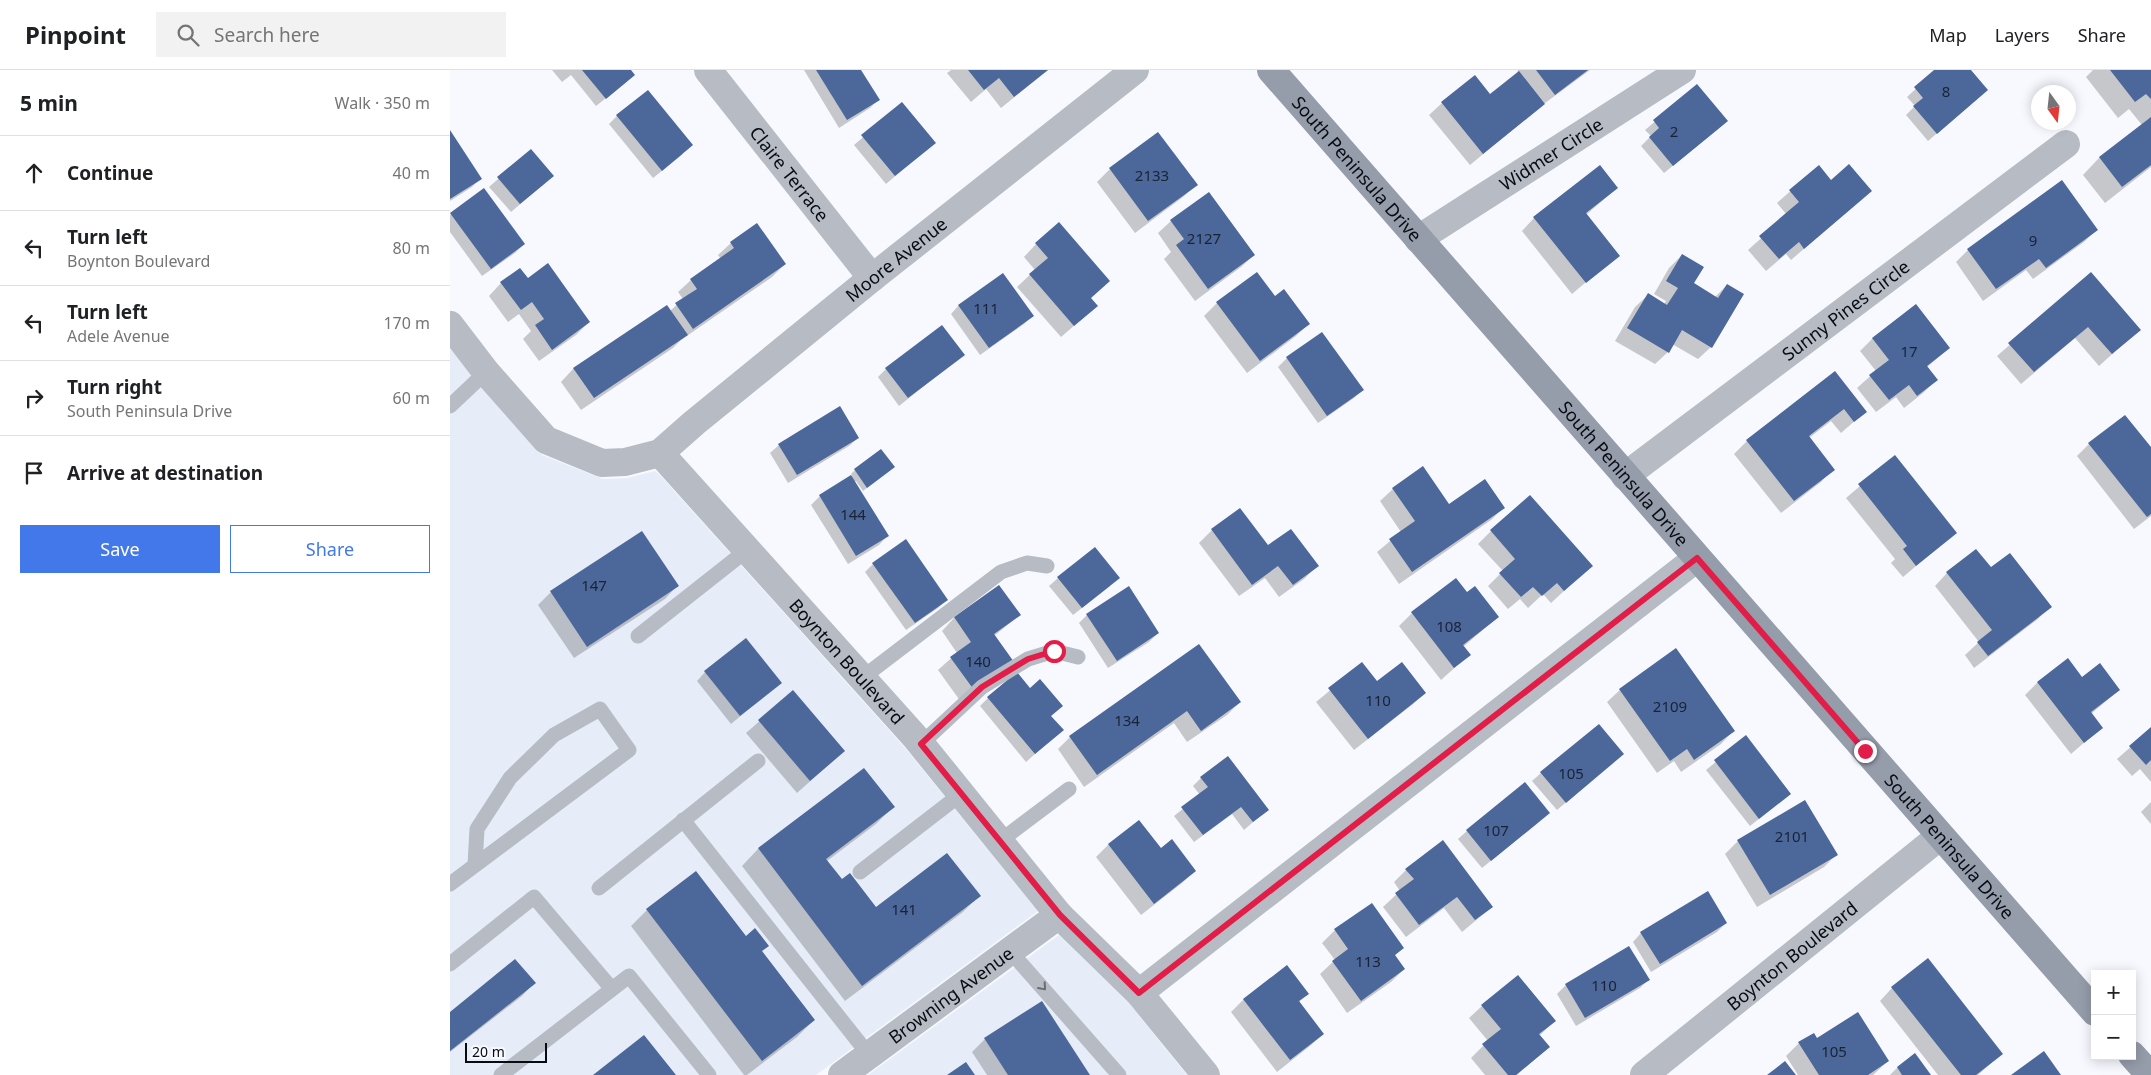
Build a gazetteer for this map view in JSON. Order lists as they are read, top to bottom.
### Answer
{
  "streets": {
    "main road": ["South Peninsula Drive"],
    "street": [
      "Widmer Circle",
      "Claire Terrace",
      "Moore Avenue",
      "Sunny Pines Circle",
      "Boynton Boulevard",
      "Browning Avenue"
    ]
  },
  "crossings": [
    ["Widmer Circle", "South Peninsula Drive"],
    ["South Peninsula Drive", "Sunny Pines Circle"],
    ["South Peninsula Drive", "Boynton Boulevard"],
    ["Claire Terrace", "Moore Avenue"],
    ["Moore Avenue", "Boynton Boulevard"],
    ["Boynton Boulevard", "Browning Avenue"]
  ],
  "house_numbers": [
    "8",
    "2",
    "2133",
    "2127",
    "9",
    "111",
    "17",
    "144",
    "147",
    "108",
    "140",
    "110",
    "2109",
    "134",
    "105",
    "107",
    "2101",
    "141",
    "113",
    "110",
    "105"
  ],
  "scale_bar": "20 m",
  "north": "bottom",
  "page": {
    "header": "Pinpoint",
    "search": "Search here",
    "nav": ["Map", "Layers", "Share"],
    "heading": ["5 min", "Walk · 350 m"],
    "list": [
      ["Continue", "40 m"],
      ["Turn left", "Boynton Boulevard", "80 m"],
      ["Turn left", "Adele Avenue", "170 m"],
      ["Turn right", "South Peninsula Drive", "60 m"],
      "Arrive at destination"
    ],
    "buttons": ["Save", "Share"],
    "map_buttons": ["+", "−"],
    "scale": "20 m"
  }
}
